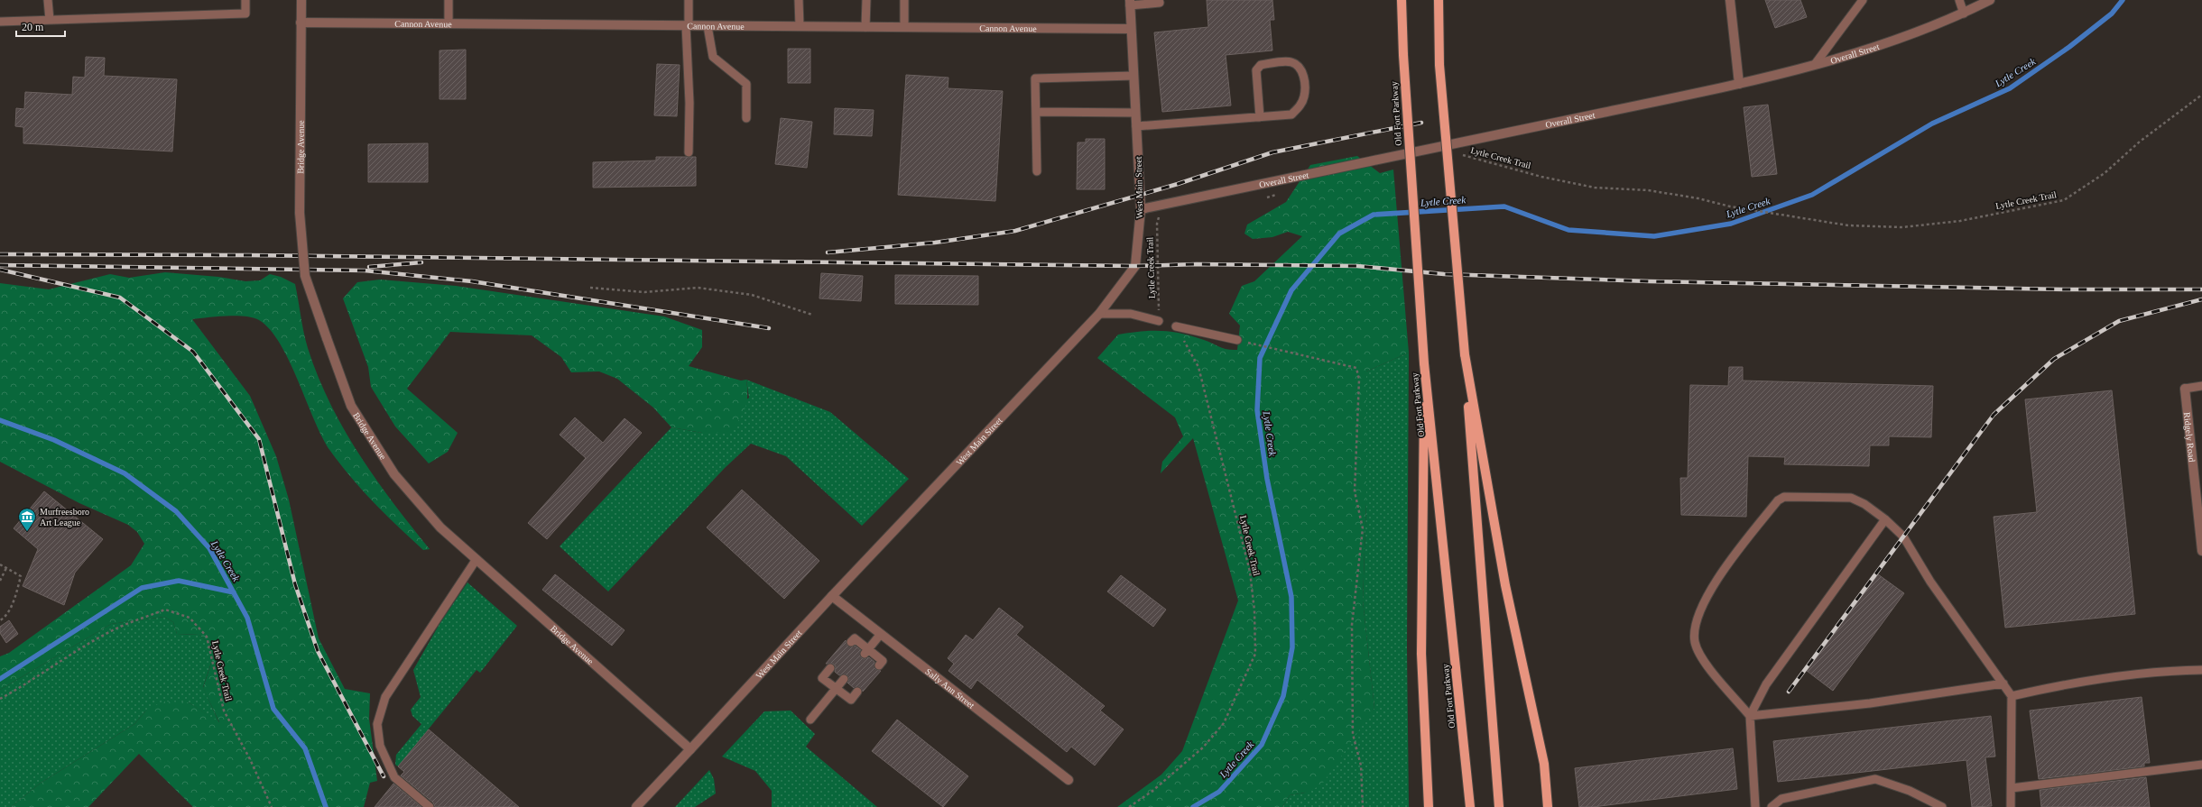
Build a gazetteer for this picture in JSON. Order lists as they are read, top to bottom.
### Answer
{
  "streets": {
    "main road": ["Old Fort Parkway"],
    "street": [
      "Cannon Avenue",
      "Overall Street",
      "Bridge Avenue",
      "West Main Street",
      "Ridgely Road",
      "Sally Ann Street"
    ],
    "path": ["Lytle Creek Trail"]
  },
  "crossings": [
    ["Cannon Avenue", "Bridge Avenue"],
    ["Cannon Avenue", "West Main Street"],
    ["Overall Street", "West Main Street"],
    ["Bridge Avenue", "West Main Street"],
    ["West Main Street", "Sally Ann Street"]
  ],
  "water": ["Lytle Creek"],
  "places": {
    "museum": ["Murfreesboro Art League"]
  },
  "scale_bar": "20 m"
}
